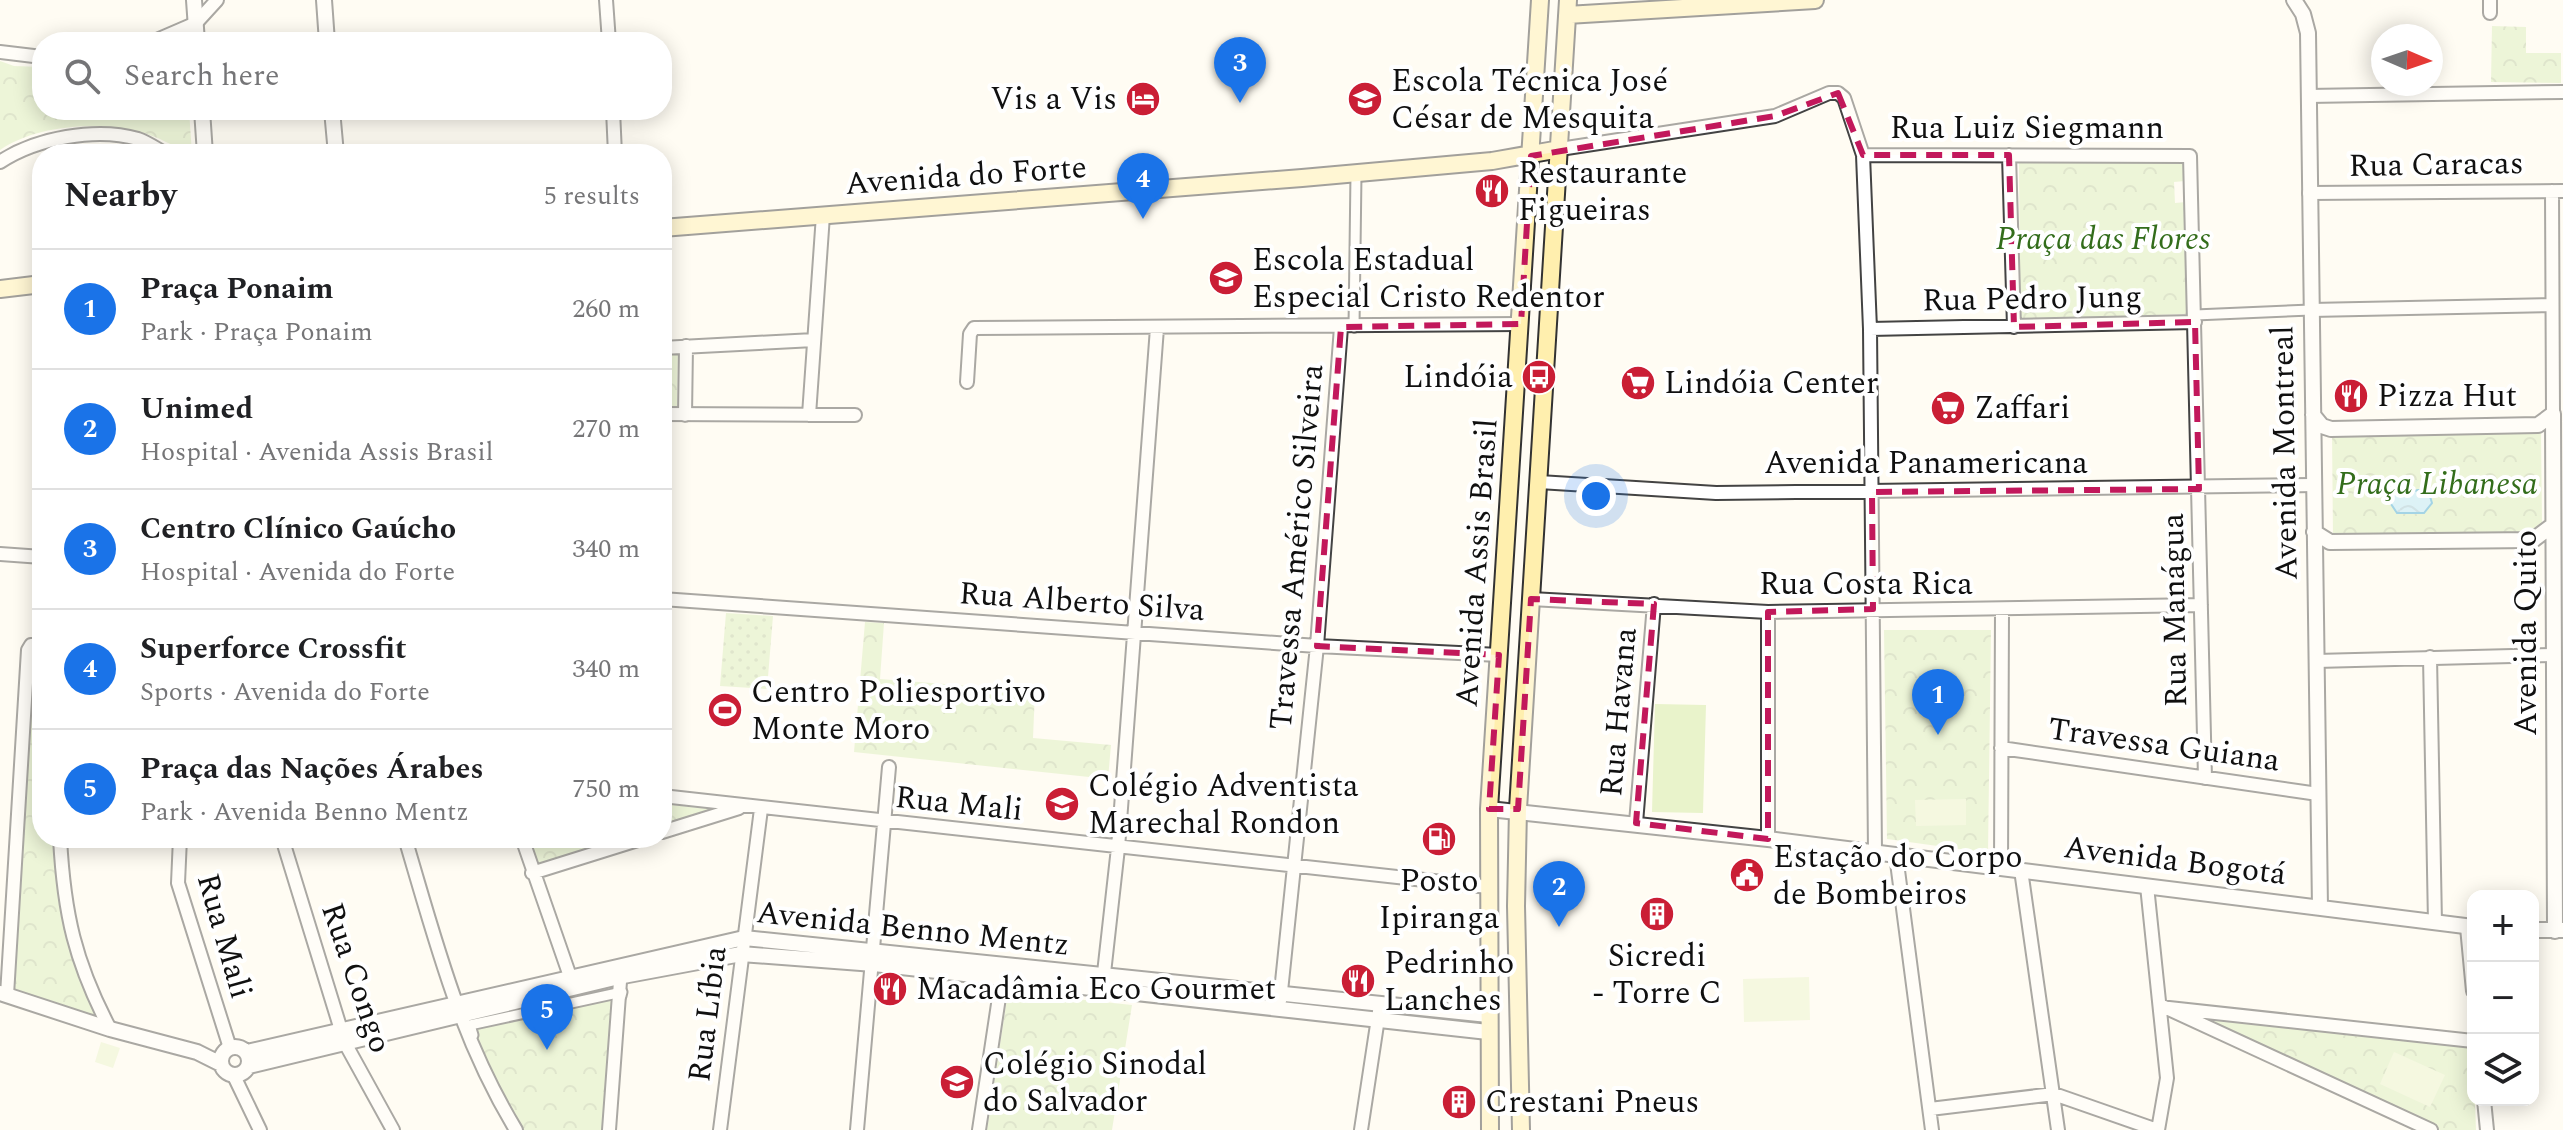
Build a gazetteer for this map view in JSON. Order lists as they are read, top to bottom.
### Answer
{
  "streets": {
    "main road": ["Avenida do Forte", "Avenida Assis Brasil"],
    "street": [
      "Rua Luiz Siegmann",
      "Rua Caracas",
      "Rua Pedro Jung",
      "Avenida Montreal",
      "Avenida Panamericana",
      "Travessa Américo Silveira",
      "Rua Costa Rica",
      "Rua Alberto Silva",
      "Rua Manágua",
      "Avenida Quito",
      "Rua Havana",
      "Travessa Guiana",
      "Rua Mali",
      "Avenida Bogotá",
      "Avenida Benno Mentz",
      "Rua Congo",
      "Rua Líbia"
    ]
  },
  "crossings": [
    ["Rua Luiz Siegmann", "Rua Manágua"],
    ["Rua Caracas", "Avenida Montreal"],
    ["Rua Caracas", "Avenida Quito"],
    ["Avenida do Forte", "Avenida Assis Brasil"],
    ["Rua Pedro Jung", "Rua Manágua"],
    ["Avenida Montreal", "Avenida Panamericana"],
    ["Avenida Montreal", "Travessa Guiana"],
    ["Avenida Montreal", "Avenida Bogotá"],
    ["Avenida Panamericana", "Avenida Assis Brasil"],
    ["Avenida Panamericana", "Rua Manágua"],
    ["Travessa Américo Silveira", "Rua Alberto Silva"],
    ["Travessa Américo Silveira", "Rua Mali"],
    ["Travessa Américo Silveira", "Avenida Benno Mentz"],
    ["Avenida Assis Brasil", "Rua Costa Rica"],
    ["Avenida Assis Brasil", "Rua Alberto Silva"],
    ["Avenida Assis Brasil", "Rua Mali"],
    ["Avenida Assis Brasil", "Avenida Bogotá"],
    ["Avenida Assis Brasil", "Avenida Benno Mentz"],
    ["Rua Costa Rica", "Rua Manágua"],
    ["Rua Costa Rica", "Rua Havana"],
    ["Rua Manágua", "Travessa Guiana"],
    ["Rua Havana", "Avenida Bogotá"],
    ["Rua Mali", "Avenida Benno Mentz"],
    ["Rua Mali", "Rua Líbia"],
    ["Avenida Benno Mentz", "Rua Congo"],
    ["Avenida Benno Mentz", "Rua Líbia"]
  ],
  "parks": ["Praça das Flores", "Praça Libanesa"],
  "places": {
    "hotel": ["Vis a Vis"],
    "school or university": [
      "Escola Técnica José César de Mesquita",
      "Escola Estadual Especial Cristo Redentor",
      "Colégio Adventista Marechal Rondon",
      "Colégio Sinodal do Salvador"
    ],
    "restaurant": [
      "Restaurante Figueiras",
      "Pizza Hut",
      "Pedrinho Lanches",
      "Macadâmia Eco Gourmet"
    ],
    "bus stop": ["Lindóia"],
    "supermarket": ["Lindóia Center", "Zaffari"],
    "sports": ["Centro Poliesportivo Monte Moro"],
    "fuel station": ["Posto Ipiranga"],
    "public building": ["Estação do Corpo de Bombeiros"],
    "building": ["Sicredi - Torre C", "Crestani Pneus"]
  },
  "north": "right",
  "page": {
    "search": "Search here",
    "pins": [
      "3",
      "4",
      "1",
      "2",
      "5"
    ],
    "heading": ["Nearby", "5 results"],
    "list": [
      {
        "mark": "1",
        "name": "Praça Ponaim",
        "note": "Park · Praça Ponaim",
        "value": "260 m"
      },
      {
        "mark": "2",
        "name": "Unimed",
        "note": "Hospital · Avenida Assis Brasil",
        "value": "270 m"
      },
      {
        "mark": "3",
        "name": "Centro Clínico Gaúcho",
        "note": "Hospital · Avenida do Forte",
        "value": "340 m"
      },
      {
        "mark": "4",
        "name": "Superforce Crossfit",
        "note": "Sports · Avenida do Forte",
        "value": "340 m"
      },
      {
        "mark": "5",
        "name": "Praça das Nações Árabes",
        "note": "Park · Avenida Benno Mentz",
        "value": "750 m"
      }
    ],
    "map_buttons": ["+", "−"]
  }
}
